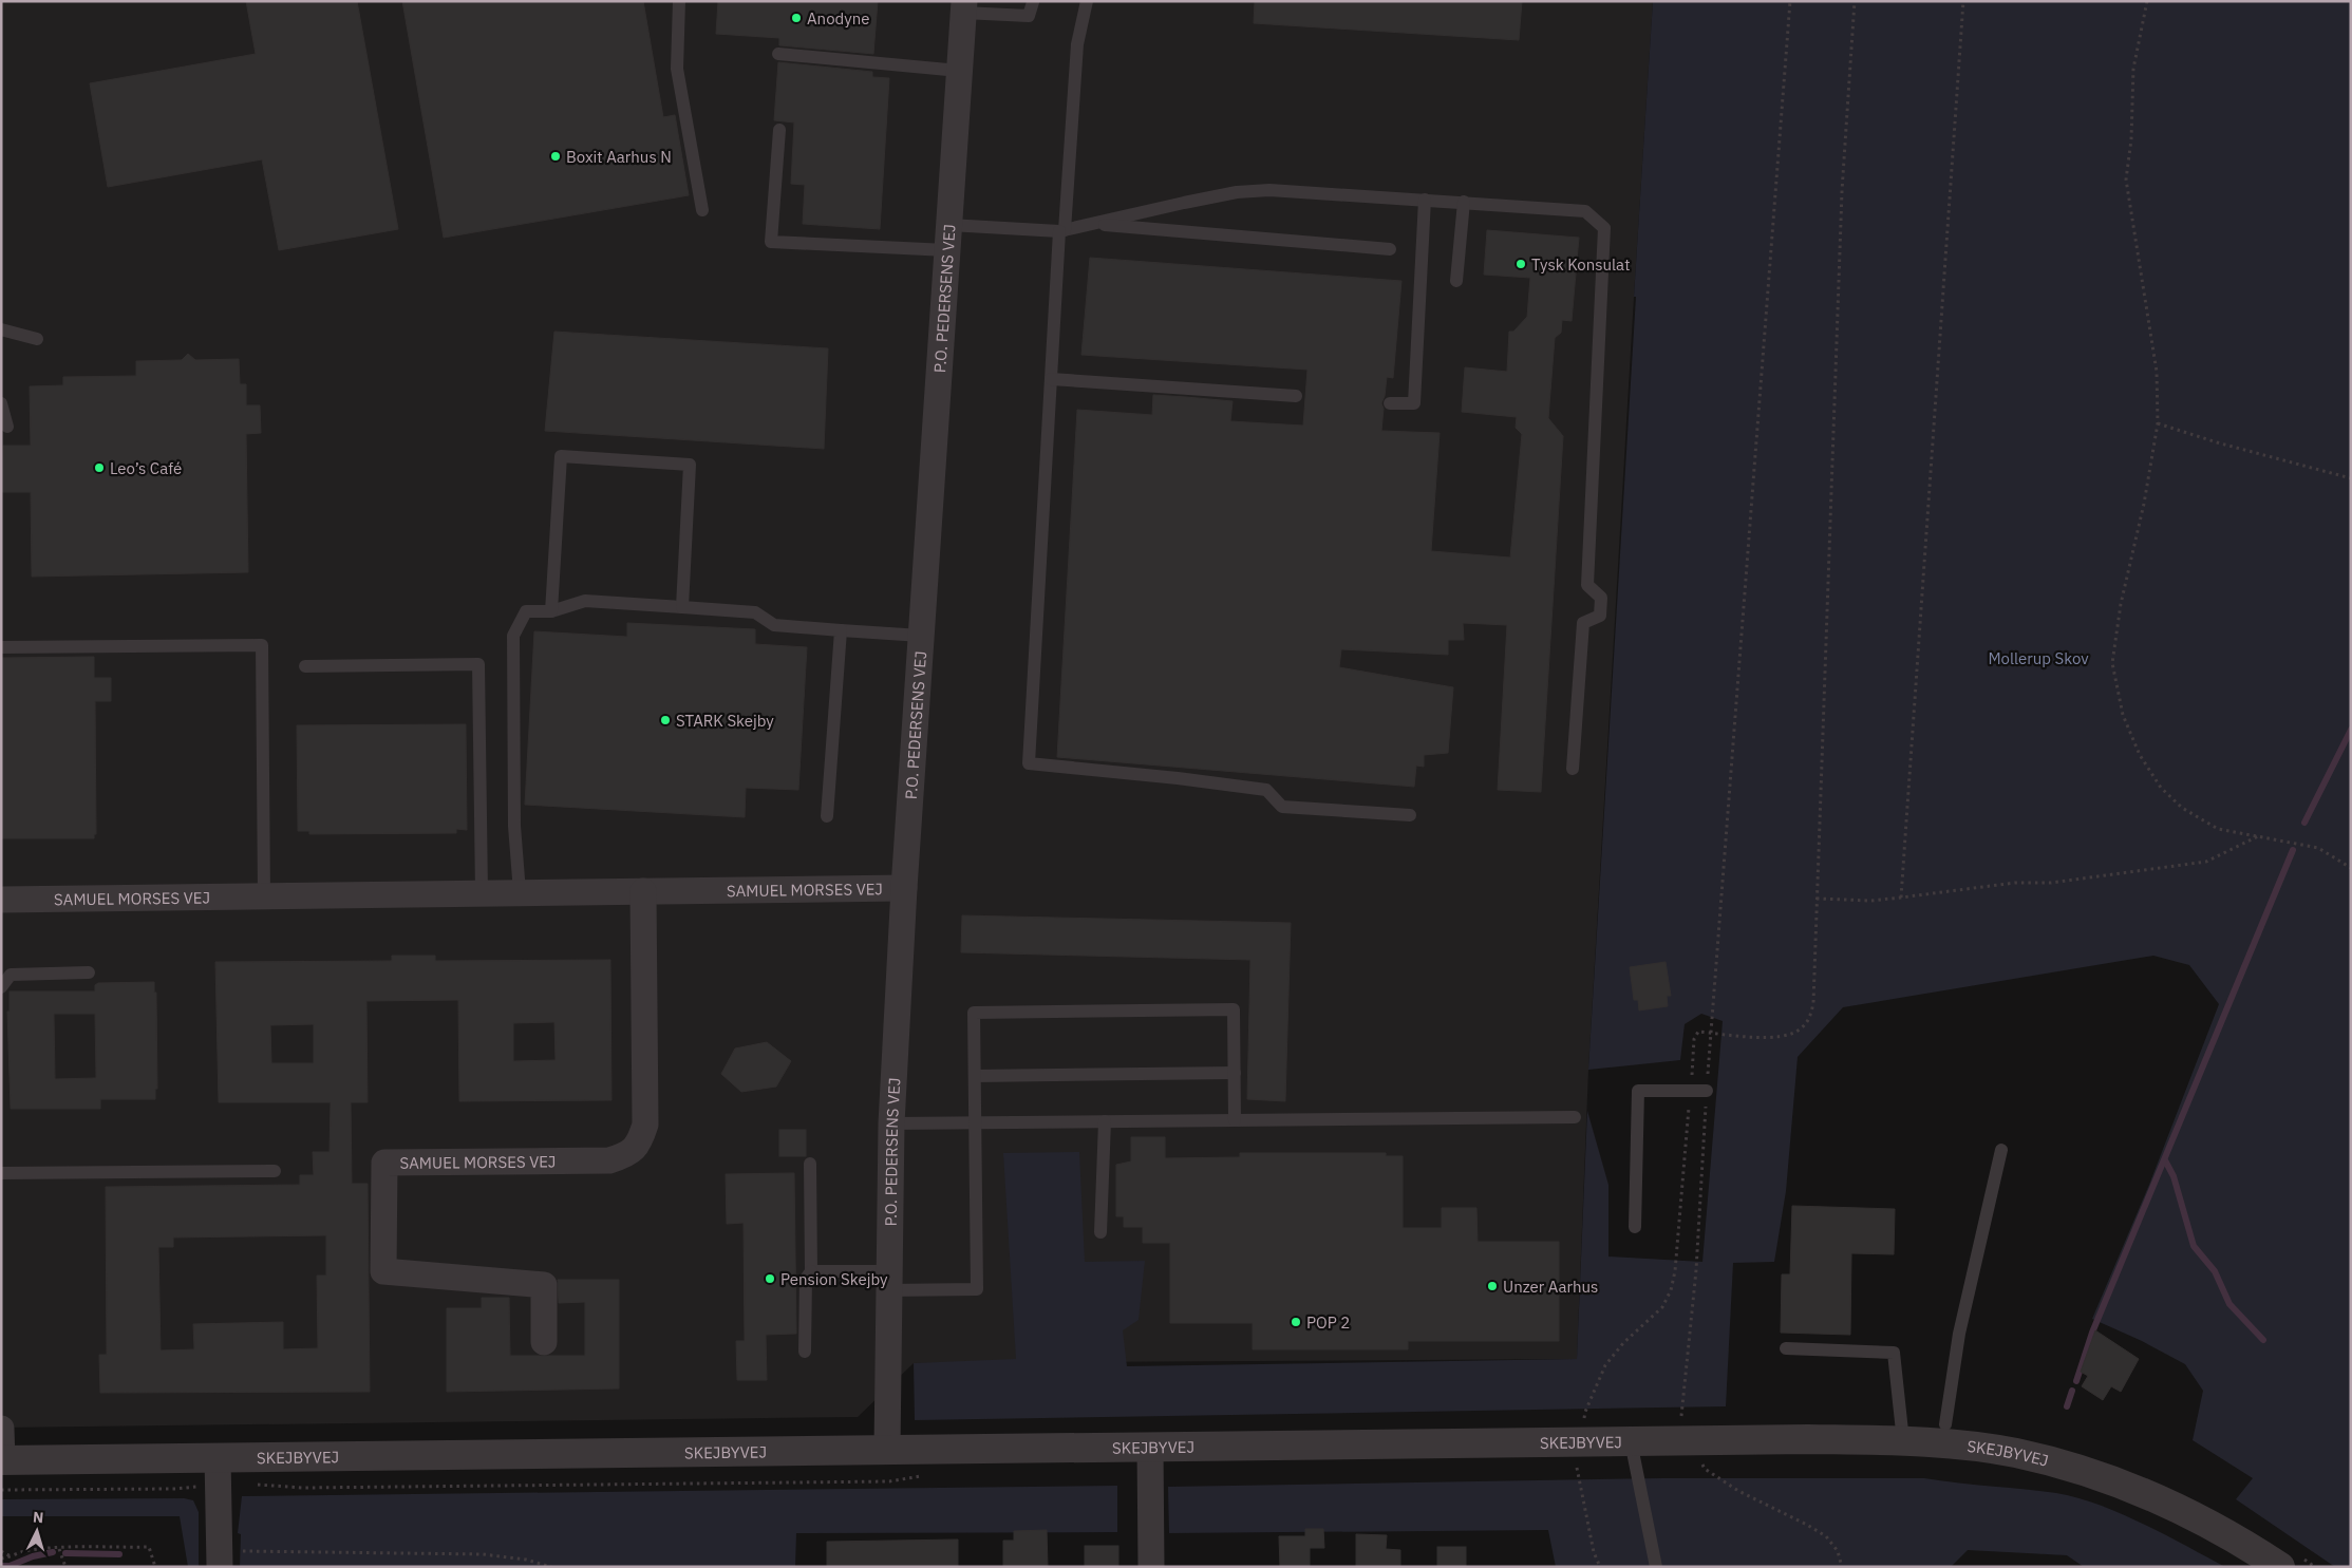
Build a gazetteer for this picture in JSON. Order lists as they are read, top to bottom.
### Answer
{
  "streets": {
    "street": ["P.O. PEDERSENS VEJ", "SAMUEL MORSES VEJ", "SKEJBYVEJ"]
  },
  "crossings": [
    ["P.O. PEDERSENS VEJ", "SAMUEL MORSES VEJ"],
    ["P.O. PEDERSENS VEJ", "SKEJBYVEJ"]
  ],
  "parks": ["Mollerup Skov"],
  "places": [
    "Anodyne",
    "Boxit Aarhus N",
    "Tysk Konsulat",
    "Leo’s Café",
    "STARK Skejby",
    "Pension Skejby",
    "Unzer Aarhus",
    "POP 2"
  ],
  "north": "top"
}
